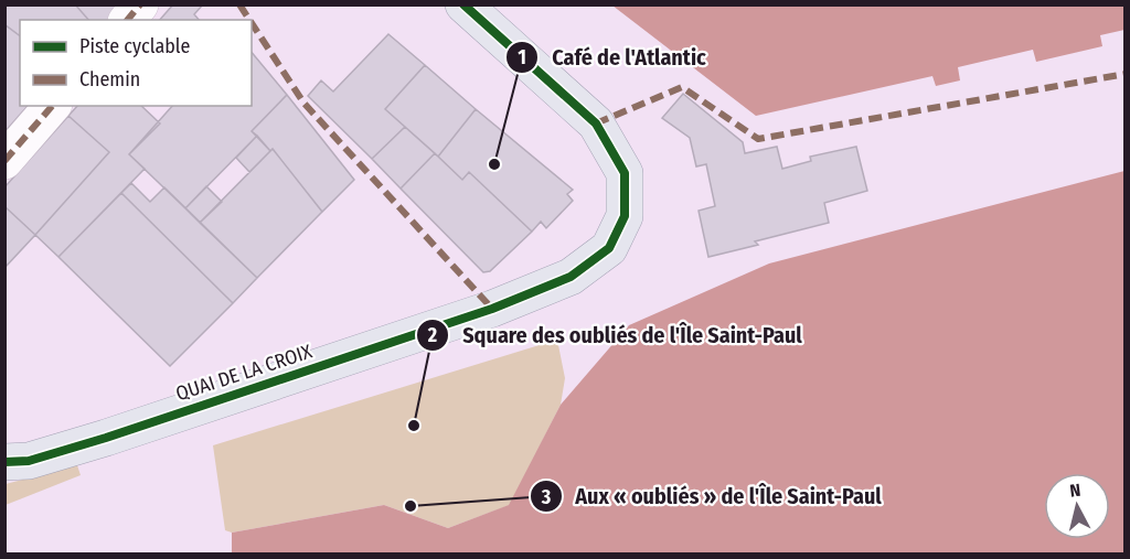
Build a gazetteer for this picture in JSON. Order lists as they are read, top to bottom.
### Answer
{
  "streets": {
    "main road": ["QUAI DE LA CROIX"]
  },
  "places": ["Café de l'Atlantic", "Square des oubliés de l'Île Saint-Paul", "Aux « oubliés » de l'Île Saint-Paul"],
  "legend": ["Piste cyclable", "Chemin"],
  "north": "top"
}
